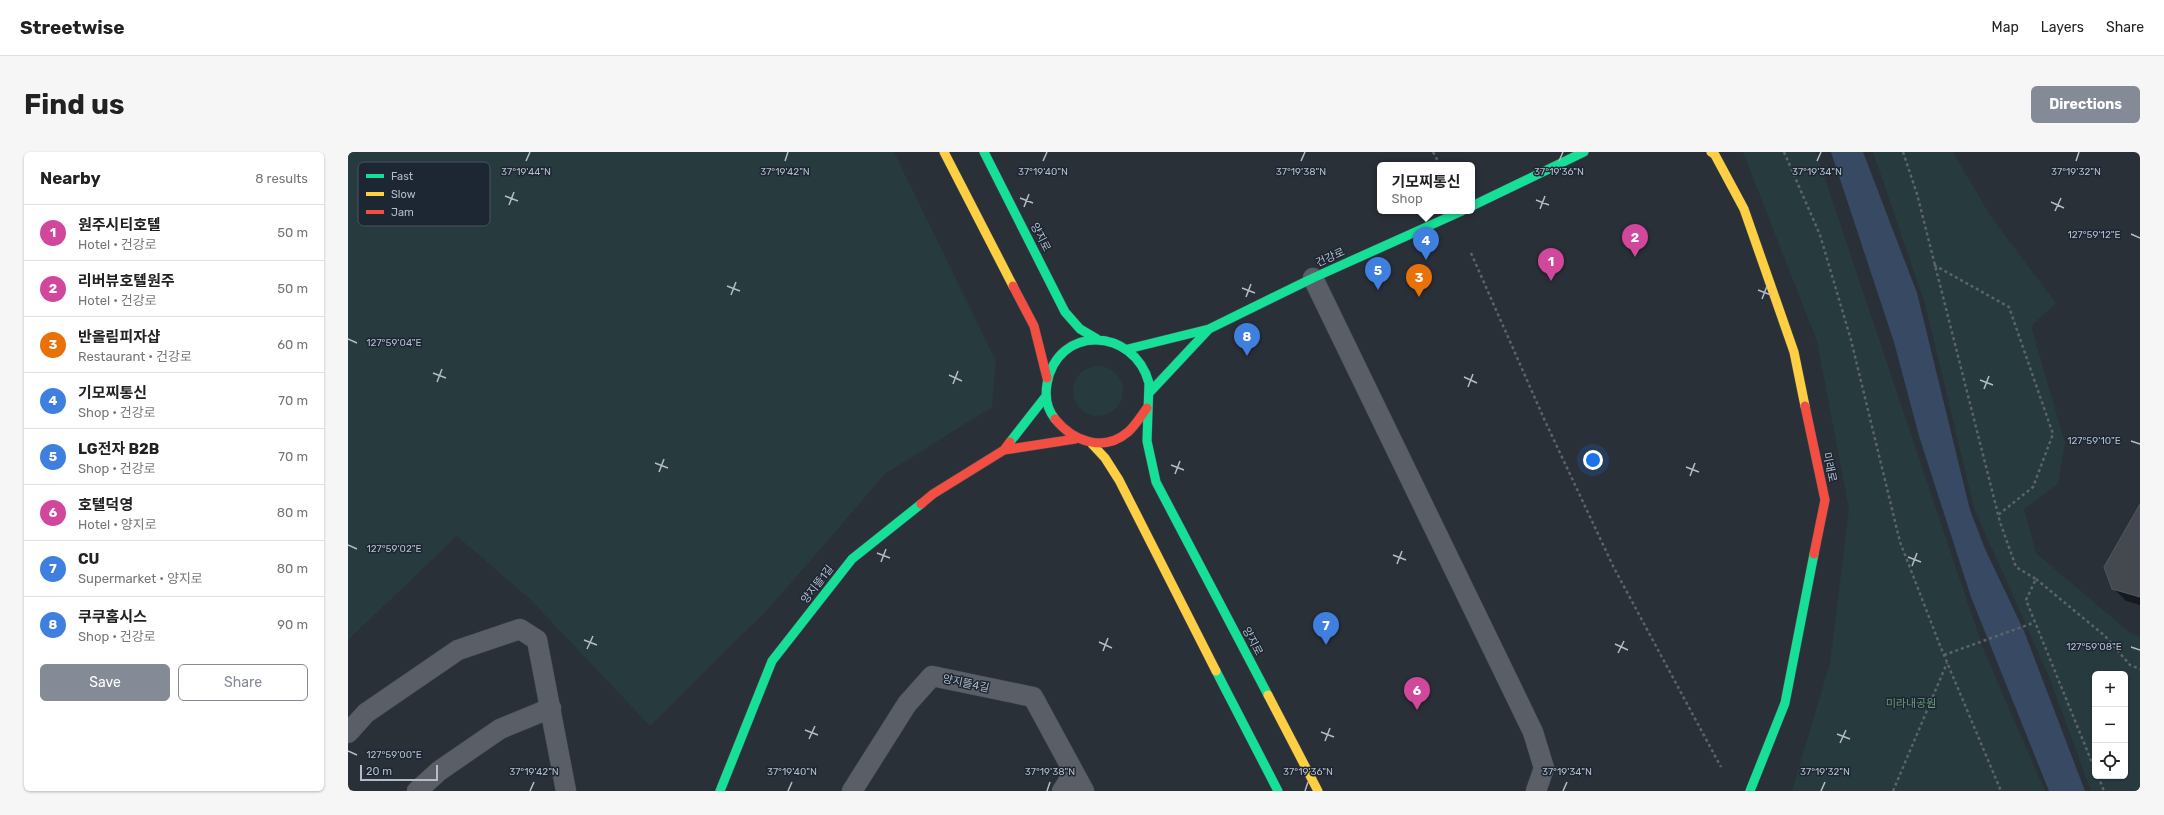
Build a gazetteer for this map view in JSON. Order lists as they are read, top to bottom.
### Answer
{
  "streets": {
    "street": [
      "양지로",
      "건강로",
      "미래로",
      "양지뜰1길",
      "양지뜰4길"
    ]
  },
  "parks": ["미라내공원"],
  "legend": ["Fast", "Slow", "Jam"],
  "scale_bar": "20 m",
  "page": {
    "header": "Streetwise",
    "nav": ["Map", "Layers", "Share"],
    "buttons": [
      "Directions",
      ["Save", "Share"]
    ],
    "title": "Find us",
    "heading": ["Nearby", "8 results"],
    "popup": ["기모찌통신", "Shop"],
    "list": [
      {
        "mark": "1",
        "name": "원주시티호텔",
        "note": "Hotel · 건강로",
        "value": "50 m"
      },
      {
        "mark": "2",
        "name": "리버뷰호텔원주",
        "note": "Hotel · 건강로",
        "value": "50 m"
      },
      {
        "mark": "3",
        "name": "반올림피자샵",
        "note": "Restaurant · 건강로",
        "value": "60 m"
      },
      {
        "mark": "4",
        "name": "기모찌통신",
        "note": "Shop · 건강로",
        "value": "70 m"
      },
      {
        "mark": "5",
        "name": "LG전자 B2B",
        "note": "Shop · 건강로",
        "value": "70 m"
      },
      {
        "mark": "6",
        "name": "호텔덕영",
        "note": "Hotel · 양지로",
        "value": "80 m"
      },
      {
        "mark": "7",
        "name": "CU",
        "note": "Supermarket · 양지로",
        "value": "80 m"
      },
      {
        "mark": "8",
        "name": "쿠쿠홈시스",
        "note": "Shop · 건강로",
        "value": "90 m"
      }
    ],
    "pins": [
      "2",
      "4",
      "1",
      "5",
      "3",
      "8",
      "7",
      "6"
    ],
    "map_buttons": ["+", "−"],
    "scale": "20 m"
  },
  "coordinates": [
    "37°19'44\"N",
    "37°19'42\"N",
    "37°19'40\"N",
    "37°19'38\"N",
    "37°19'36\"N",
    "37°19'34\"N",
    "37°19'32\"N",
    "127°59'12\"E",
    "127°59'04\"E",
    "127°59'10\"E",
    "127°59'02\"E",
    "127°59'08\"E",
    "127°59'00\"E"
  ]
}
